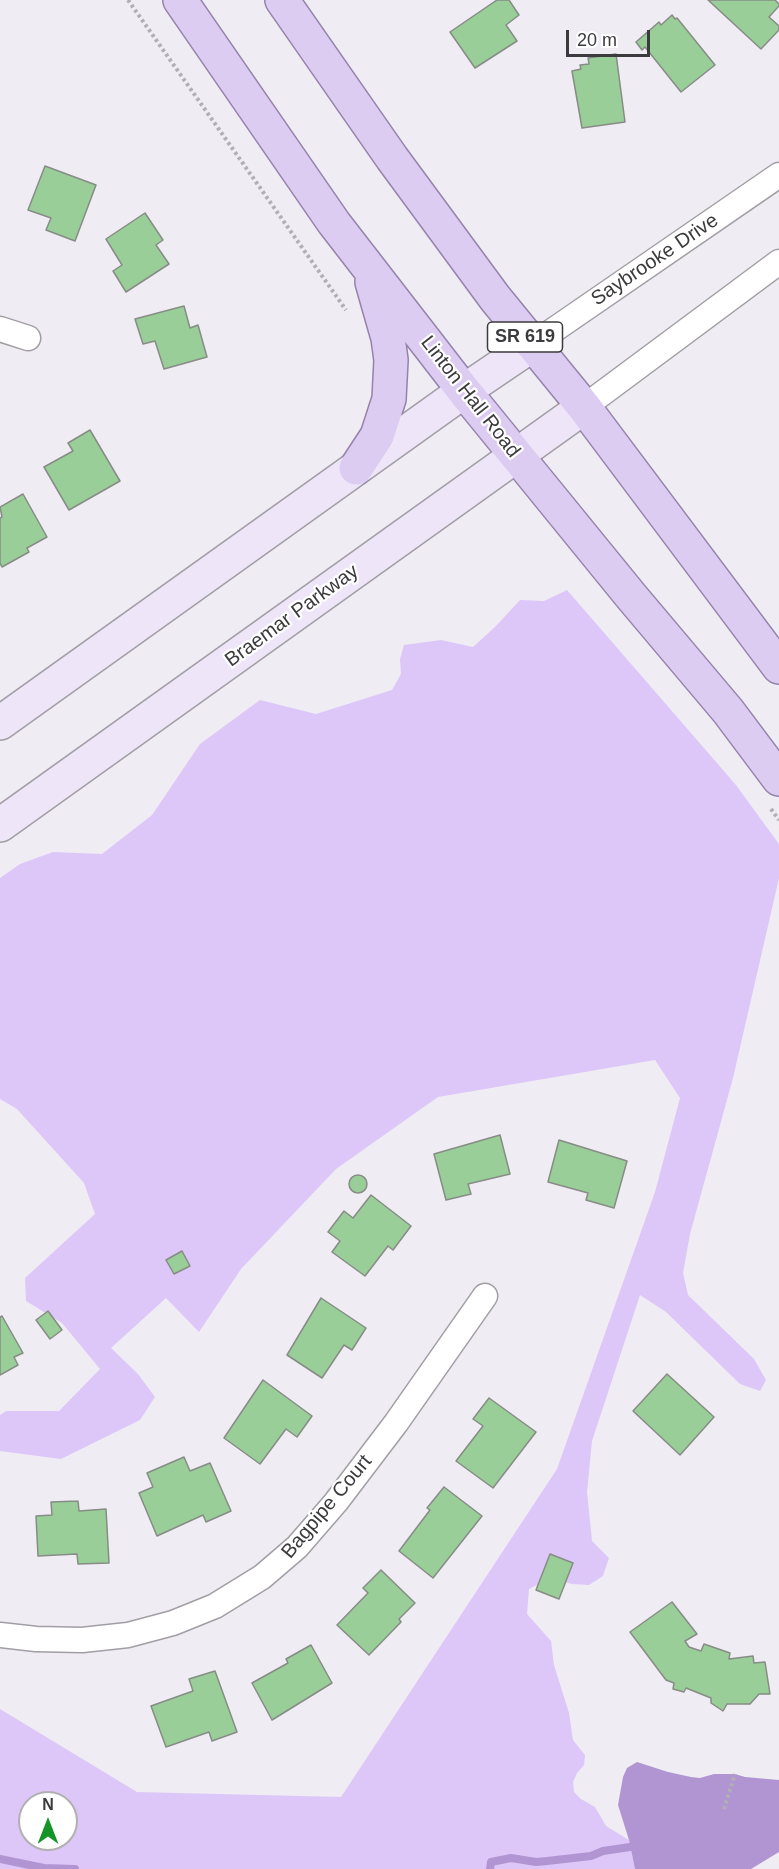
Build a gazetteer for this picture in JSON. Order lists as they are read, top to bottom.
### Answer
{
  "streets": {
    "main road": ["SR 619", "Linton Hall Road"],
    "street": ["Saybrooke Drive", "Braemar Parkway", "Bagpipe Court"]
  },
  "crossings": [
    ["Saybrooke Drive", "SR 619"],
    ["SR 619", "Braemar Parkway"],
    ["Linton Hall Road", "Braemar Parkway"]
  ],
  "scale_bar": "20 m",
  "north": "top"
}
